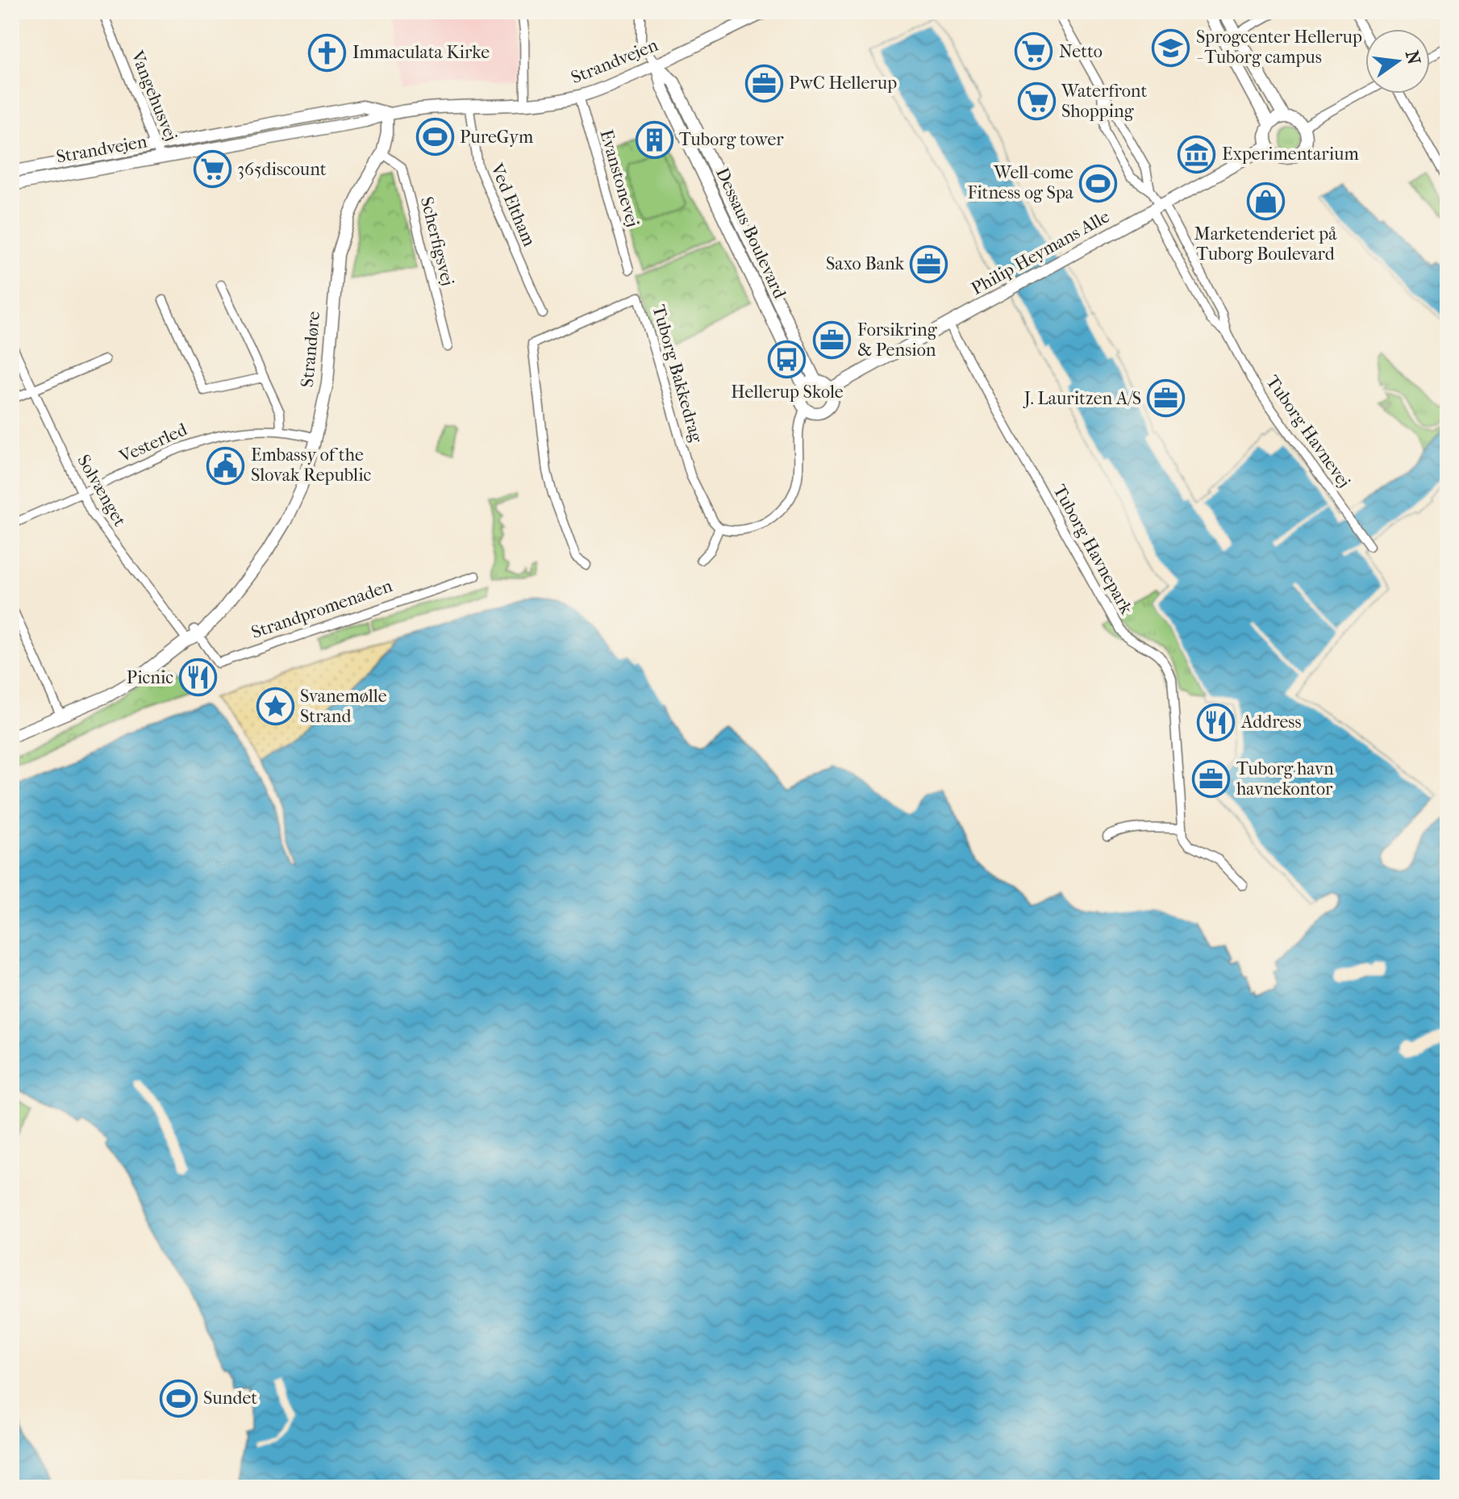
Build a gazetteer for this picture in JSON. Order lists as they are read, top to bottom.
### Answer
{
  "streets": {
    "street": [
      "Strandvejen",
      "Vangehusvej",
      "Evanstonevej",
      "Ved Eltham",
      "Dessaus Boulevard",
      "Scherfigsvej",
      "Philip Heymans Alle",
      "Strandøre",
      "Tuborg Bakkedrag",
      "Tuborg Havnevej",
      "Vesterled",
      "Solvænget",
      "Tuborg Havnepark",
      "Strandpromenaden"
    ]
  },
  "crossings": [
    ["Strandvejen", "Vangehusvej"],
    ["Strandvejen", "Evanstonevej"],
    ["Strandvejen", "Ved Eltham"],
    ["Strandvejen", "Dessaus Boulevard"],
    ["Strandvejen", "Strandøre"],
    ["Dessaus Boulevard", "Philip Heymans Alle"],
    ["Scherfigsvej", "Strandøre"],
    ["Philip Heymans Alle", "Tuborg Havnevej"],
    ["Philip Heymans Alle", "Tuborg Havnepark"],
    ["Strandøre", "Vesterled"],
    ["Strandøre", "Solvænget"],
    ["Strandøre", "Strandpromenaden"],
    ["Vesterled", "Solvænget"],
    ["Solvænget", "Strandpromenaden"]
  ],
  "places": {
    "school or university": ["Sprogcenter Hellerup - Tuborg campus"],
    "supermarket": ["Netto", "Waterfront Shopping", "365discount"],
    "church": ["Immaculata Kirke"],
    "office": [
      "PwC Hellerup",
      "Saxo Bank",
      "Forsikring & Pension",
      "J. Lauritzen A/S",
      "Tuborg havn havnekontor"
    ],
    "sports": ["PureGym", "Well-come Fitness og Spa", "Sundet"],
    "building": ["Tuborg tower"],
    "museum": ["Experimentarium"],
    "shop": ["Marketenderiet på Tuborg Boulevard"],
    "bus stop": ["Hellerup Skole"],
    "public building": ["Embassy of the Slovak Republic"],
    "restaurant": ["Picnic", "Address"],
    "place": ["Svanemølle Strand"]
  },
  "north": "right"
}
